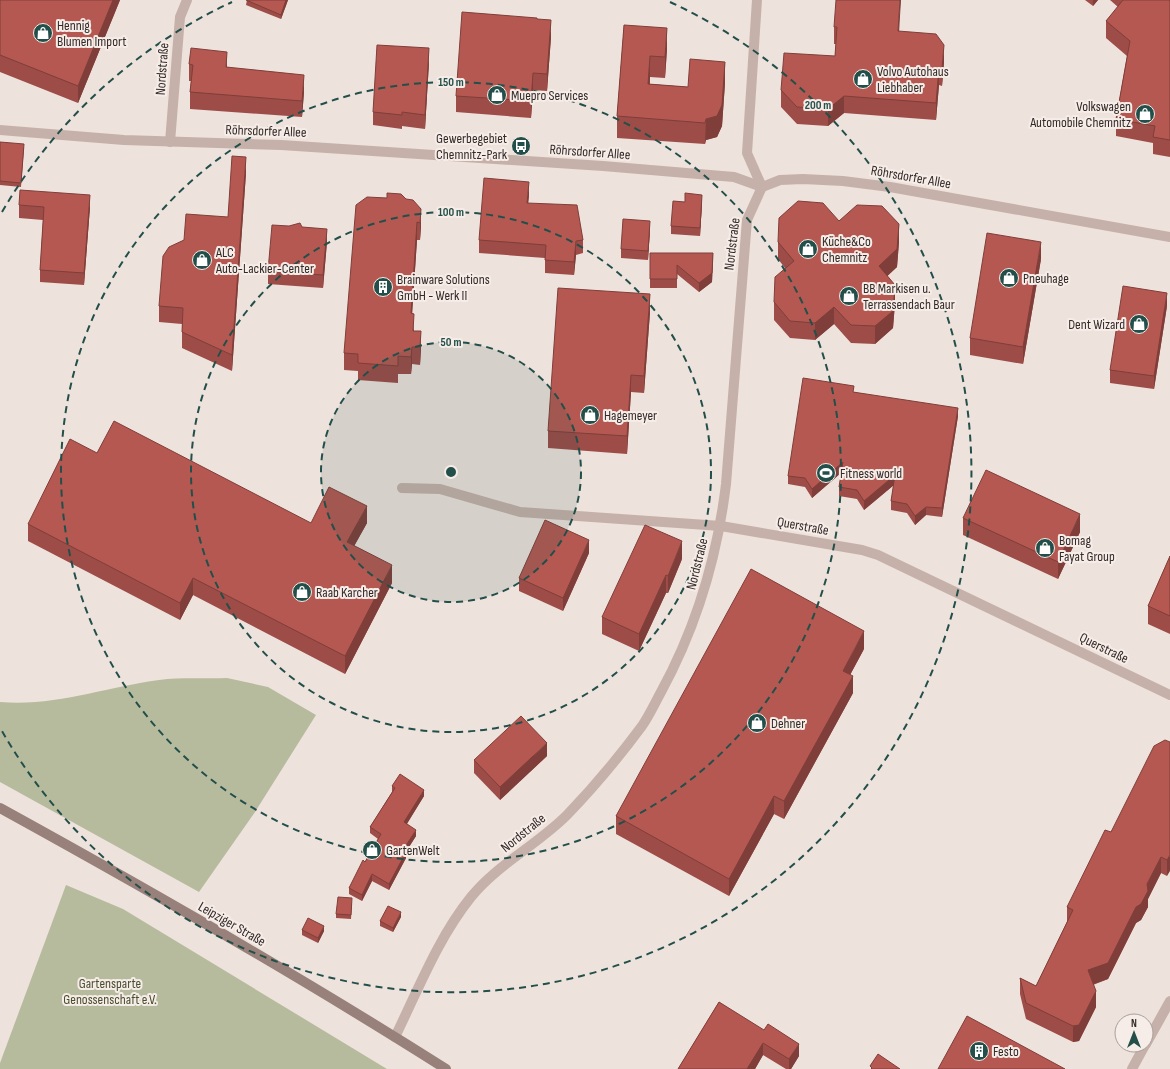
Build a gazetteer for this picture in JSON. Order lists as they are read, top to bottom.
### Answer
{
  "streets": {
    "main road": ["Leipziger Straße"],
    "street": ["Nordstraße", "Röhrsdorfer Allee", "Querstraße"]
  },
  "crossings": [
    ["Nordstraße", "Röhrsdorfer Allee"],
    ["Nordstraße", "Querstraße"],
    ["Nordstraße", "Leipziger Straße"]
  ],
  "parks": ["Gartensparte Genossenschaft e.V."],
  "places": {
    "shop": [
      "Hennig Blumen Import",
      "Volvo Autohaus Liebhaber",
      "Muepro Services",
      "Volkswagen Automobile Chemnitz",
      "Küche&Co Chemnitz",
      "ALC Auto-Lackier-Center",
      "Pneuhage",
      "BB Markisen u. Terrassendach Baur",
      "Dent Wizard",
      "Hagemeyer",
      "Bomag Fayat Group",
      "Raab Karcher",
      "Dehner",
      "GartenWelt"
    ],
    "bus stop": ["Gewerbegebiet Chemnitz-Park"],
    "building": ["Brainware Solutions GmbH - Werk II", "Festo"],
    "sports": ["Fitness world"]
  },
  "north": "top",
  "rings": [
    "150 m",
    "200 m",
    "100 m",
    "50 m"
  ]
}
